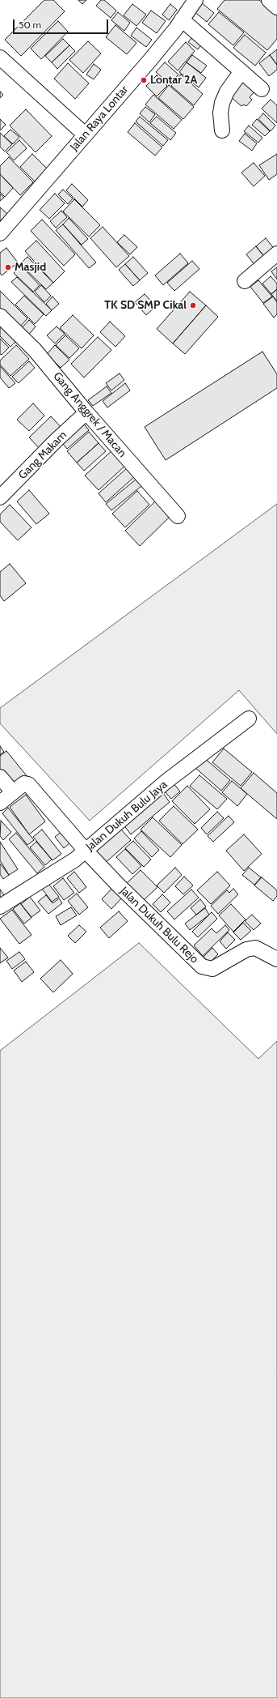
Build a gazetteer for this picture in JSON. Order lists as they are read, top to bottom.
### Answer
{
  "streets": {
    "street": [
      "Jalan Raya Lontar",
      "Gang Anggrek / Macan",
      "Gang Makam",
      "Jalan Dukuh Bulu Jaya",
      "Jalan Dukuh Bulu Rejo"
    ]
  },
  "crossings": [
    ["Gang Anggrek / Macan", "Gang Makam"],
    ["Jalan Dukuh Bulu Jaya", "Jalan Dukuh Bulu Rejo"]
  ],
  "places": ["Lontar 2A", "Masjid", "TK SD SMP Cikal"],
  "scale_bar": "50 m"
}
